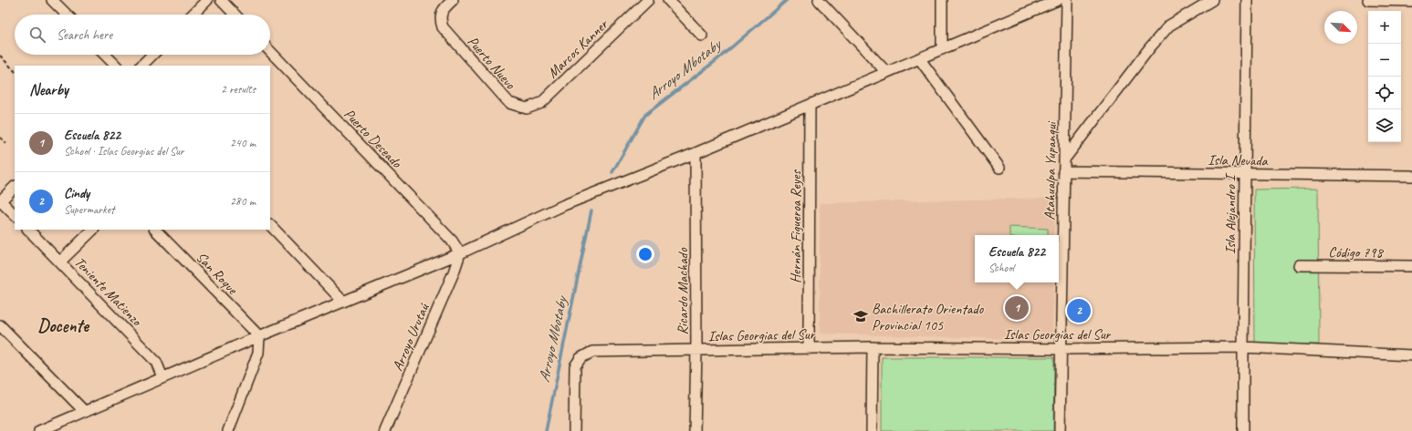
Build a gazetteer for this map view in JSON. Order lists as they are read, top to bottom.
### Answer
{
  "streets": {
    "street": [
      "Marcos Kanner",
      "Puerto Nuevo",
      "Puerto Deseado",
      "Isla Nevada",
      "Atahualpa Yupanqui",
      "Isla Alejandro I",
      "Hernán Figueroa Reyes",
      "Código 798",
      "San Roque",
      "Teniente Matienzo",
      "Ricardo Machado",
      "Islas Georgias del Sur",
      "Arroyo Urutaú"
    ]
  },
  "crossings": [
    ["Marcos Kanner", "Puerto Nuevo"],
    ["Puerto Deseado", "Arroyo Urutaú"],
    ["Isla Nevada", "Atahualpa Yupanqui"],
    ["Isla Nevada", "Isla Alejandro I"],
    ["Atahualpa Yupanqui", "Islas Georgias del Sur"],
    ["Isla Alejandro I", "Islas Georgias del Sur"],
    ["Hernán Figueroa Reyes", "Islas Georgias del Sur"],
    ["Ricardo Machado", "Islas Georgias del Sur"]
  ],
  "districts": ["Docente"],
  "water": ["Arroyo Mbotaby"],
  "places": {
    "school or university": ["Bachillerato Orientado Provincial 105"]
  },
  "north": "bottom right",
  "page": {
    "map_buttons": ["+", "−"],
    "search": "Search here",
    "heading": ["Nearby", "2 results"],
    "list": [
      {
        "mark": "1",
        "name": "Escuela 822",
        "note": "School · Islas Georgias del Sur",
        "value": "240 m"
      },
      {
        "mark": "2",
        "name": "Cindy",
        "note": "Supermarket",
        "value": "280 m"
      }
    ],
    "popup": ["Escuela 822", "School"],
    "pins": ["1", "2"]
  }
}
